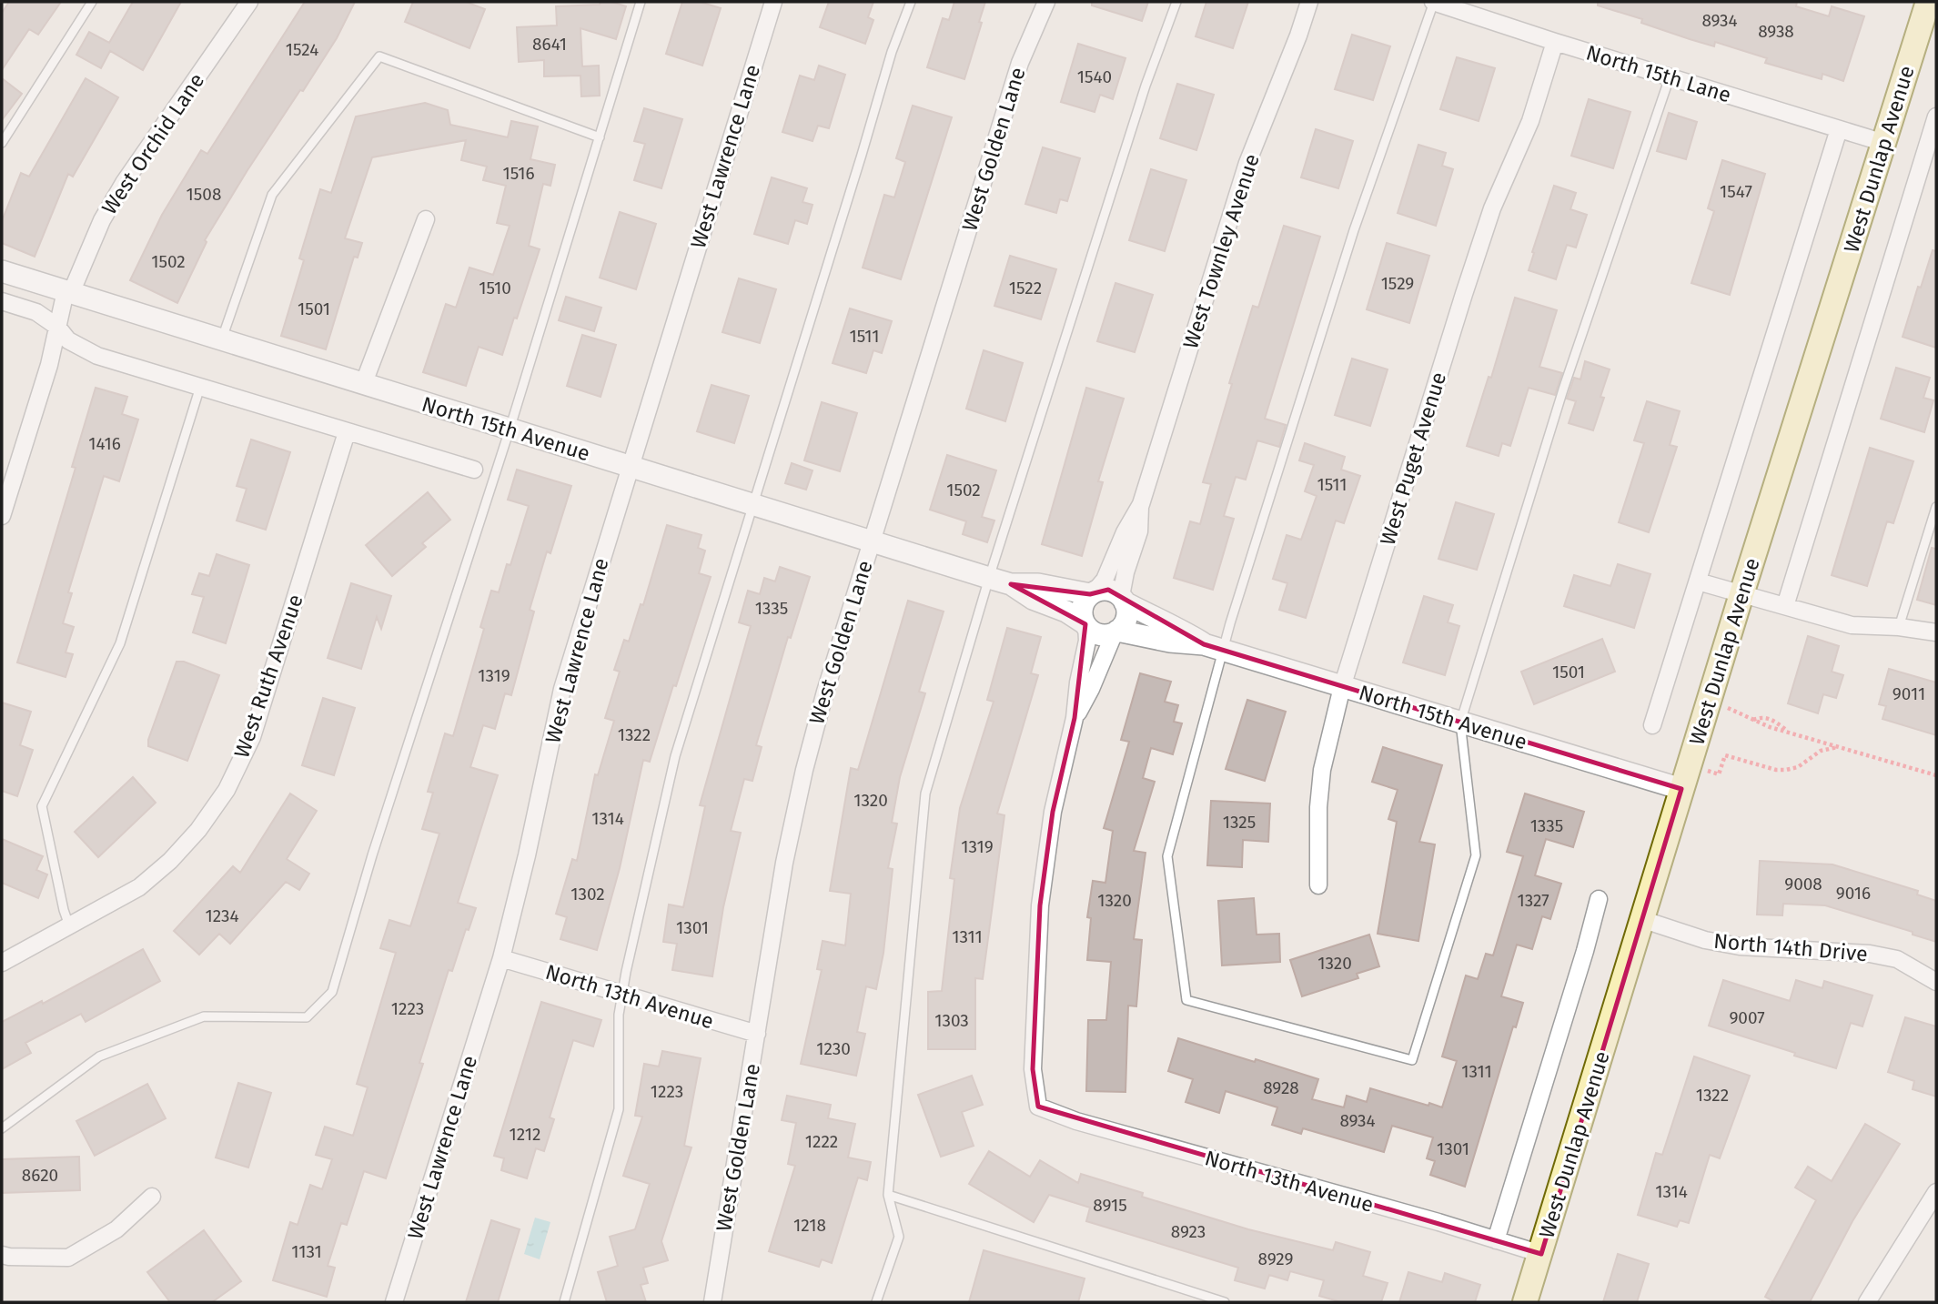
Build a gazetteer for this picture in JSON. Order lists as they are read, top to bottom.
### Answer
{
  "streets": {
    "main road": ["West Dunlap Avenue"],
    "street": [
      "North 15th Lane",
      "West Orchid Lane",
      "West Golden Lane",
      "West Lawrence Lane",
      "West Townley Avenue",
      "North 15th Avenue",
      "West Puget Avenue",
      "West Ruth Avenue",
      "North 14th Drive",
      "North 13th Avenue"
    ]
  },
  "crossings": [
    ["North 15th Lane", "West Dunlap Avenue"],
    ["North 15th Lane", "West Puget Avenue"],
    ["West Orchid Lane", "North 15th Avenue"],
    ["West Golden Lane", "North 15th Avenue"],
    ["West Golden Lane", "North 13th Avenue"],
    ["West Lawrence Lane", "North 15th Avenue"],
    ["West Lawrence Lane", "North 13th Avenue"],
    ["West Dunlap Avenue", "North 15th Avenue"],
    ["West Dunlap Avenue", "North 14th Drive"],
    ["West Dunlap Avenue", "North 13th Avenue"],
    ["West Townley Avenue", "North 15th Avenue"],
    ["North 15th Avenue", "West Puget Avenue"]
  ],
  "house_numbers": [
    "8934",
    "8938",
    "8641",
    "1524",
    "1540",
    "1516",
    "1547",
    "1508",
    "1502",
    "1529",
    "1510",
    "1522",
    "1501",
    "1511",
    "1416",
    "1511",
    "1502",
    "1335",
    "1501",
    "1319",
    "9011",
    "1322",
    "1320",
    "1314",
    "1325",
    "1335",
    "1319",
    "9008",
    "9016",
    "1302",
    "1320",
    "1327",
    "1234",
    "1301",
    "1311",
    "1320",
    "1223",
    "9007",
    "1303",
    "1230",
    "1311",
    "8928",
    "1223",
    "1322",
    "8934",
    "1212",
    "1222",
    "1301",
    "8620",
    "1314",
    "8915",
    "1218",
    "8923",
    "1131",
    "8929"
  ]
}
